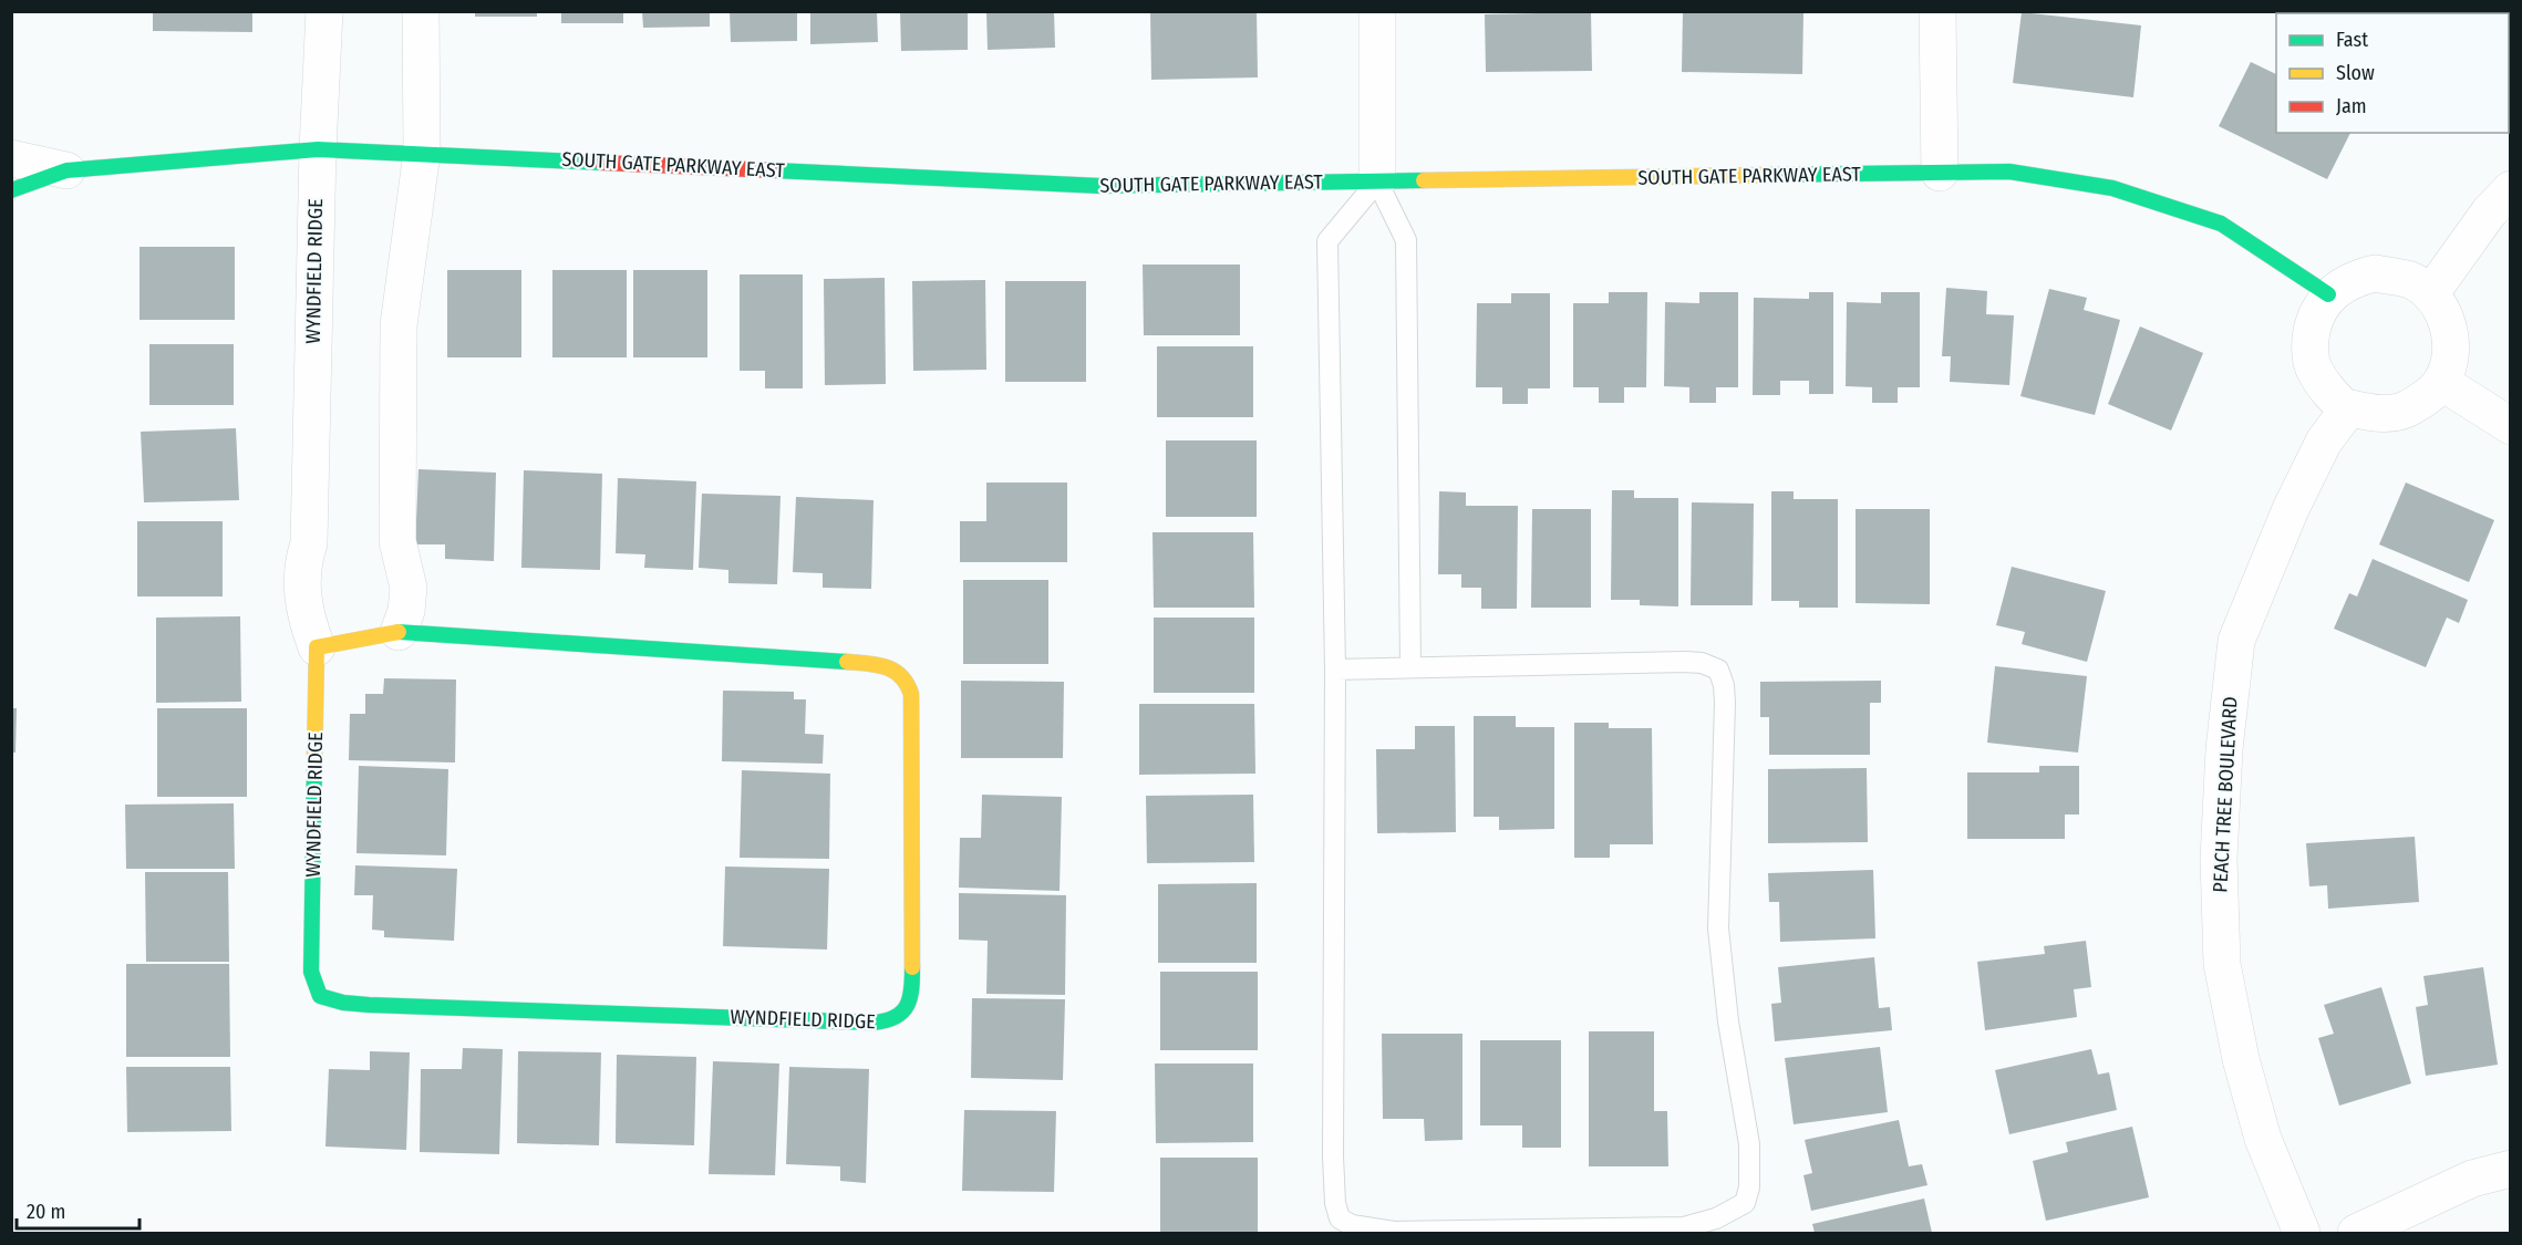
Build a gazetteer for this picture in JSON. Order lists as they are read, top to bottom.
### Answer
{
  "streets": {
    "street": ["SOUTH GATE PARKWAY EAST", "WYNDFIELD RIDGE", "PEACH TREE BOULEVARD"]
  },
  "crossings": [
    ["SOUTH GATE PARKWAY EAST", "WYNDFIELD RIDGE"],
    ["SOUTH GATE PARKWAY EAST", "PEACH TREE BOULEVARD"]
  ],
  "legend": ["Fast", "Slow", "Jam"],
  "scale_bar": "20 m"
}
